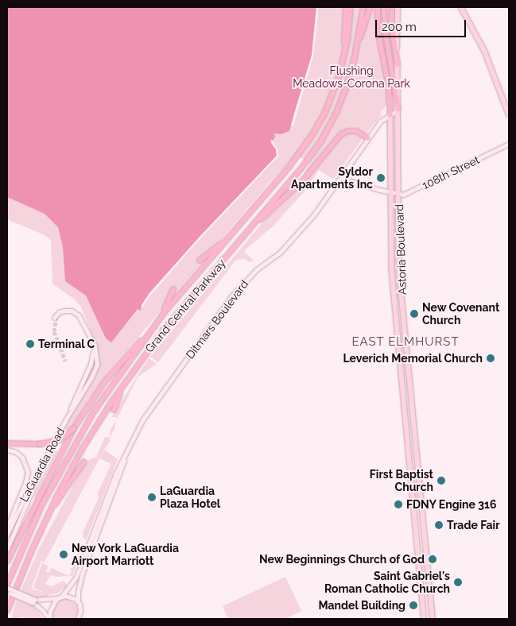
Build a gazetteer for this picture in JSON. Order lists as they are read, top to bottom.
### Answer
{
  "streets": {
    "highway": ["Grand Central Parkway"],
    "main road": ["Astoria Boulevard"],
    "street": ["108th Street", "Ditmars Boulevard", "LaGuardia Road"]
  },
  "crossings": [
    ["108th Street", "Astoria Boulevard"],
    ["108th Street", "Ditmars Boulevard"],
    ["Astoria Boulevard", "Ditmars Boulevard"]
  ],
  "districts": ["EAST ELMHURST"],
  "parks": ["Flushing Meadows-Corona Park"],
  "places": [
    "Syldor Apartments Inc",
    "New Covenant Church",
    "Terminal C",
    "Leverich Memorial Church",
    "First Baptist Church",
    "LaGuardia Plaza Hotel",
    "FDNY Engine 316",
    "Trade Fair",
    "New York LaGuardia Airport Marriott",
    "New Beginnings Church of God",
    "Saint Gabriel's Roman Catholic Church",
    "Mandel Building"
  ],
  "scale_bar": "200 m"
}
